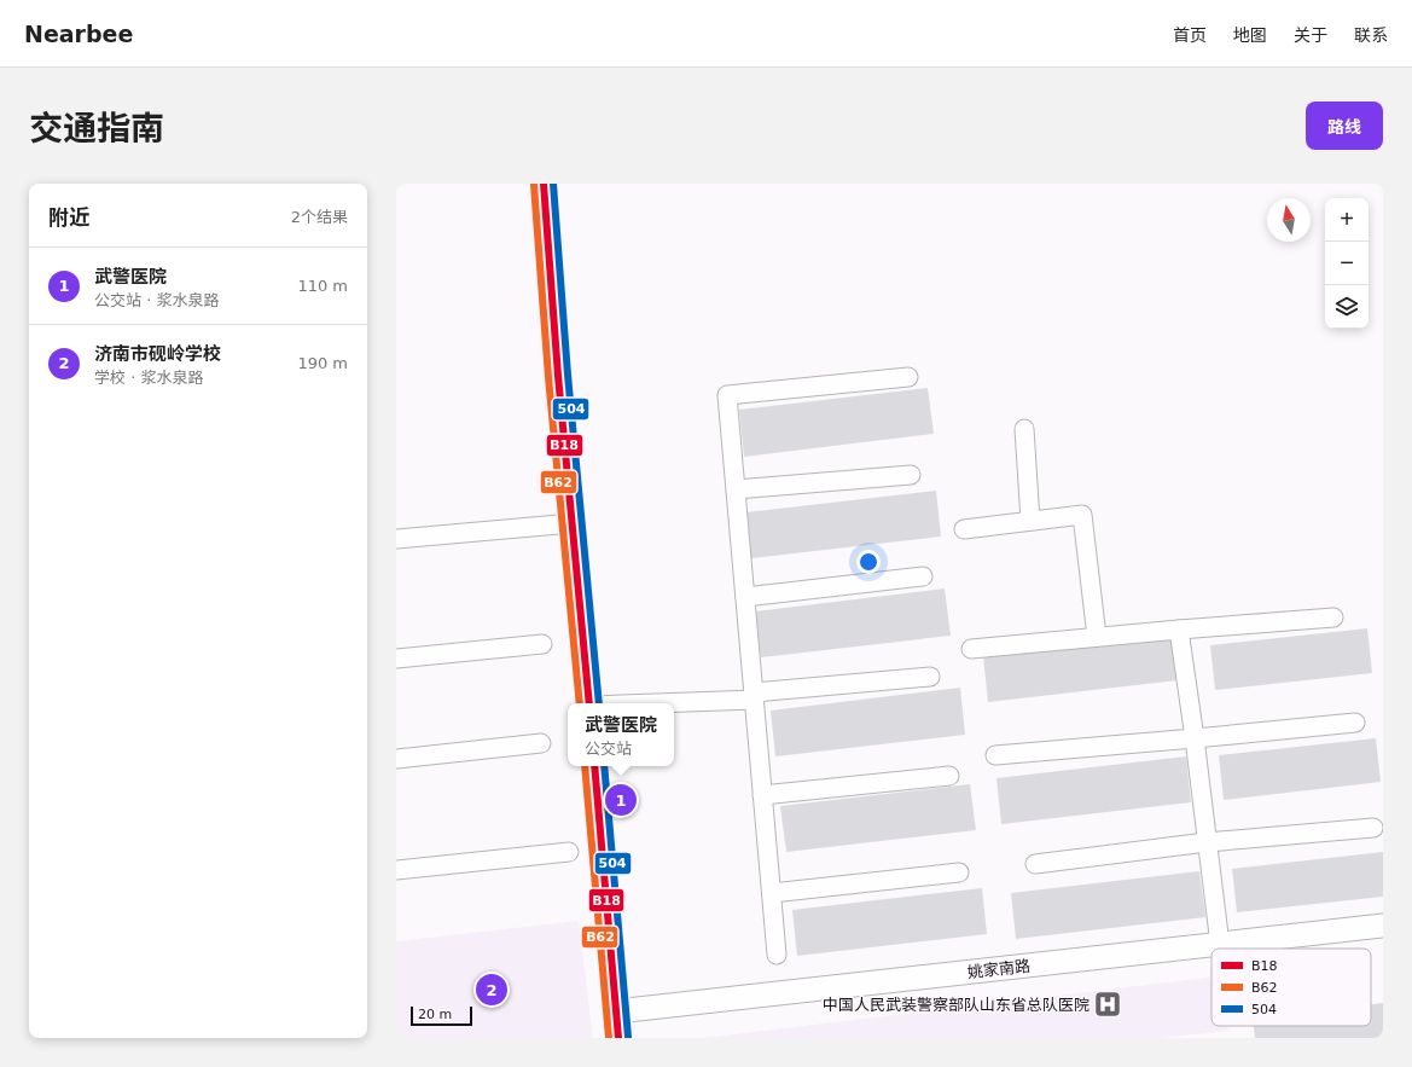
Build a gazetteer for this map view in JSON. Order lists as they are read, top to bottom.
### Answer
{
  "streets": {
    "street": ["姚家南路"]
  },
  "places": {
    "hospital": ["中国人民武装警察部队山东省总队医院"]
  },
  "lines": ["transit line B18", "transit line 504", "transit line B62"],
  "legend": ["B18", "B62", "504"],
  "scale_bar": "20 m",
  "north": "top",
  "page": {
    "header": "Nearbee",
    "nav": [
      "首页",
      "地图",
      "关于",
      "联系"
    ],
    "title": "交通指南",
    "buttons": "路线",
    "heading": ["附近", "2个结果"],
    "map_buttons": ["+", "−"],
    "list": [
      {
        "mark": "1",
        "name": "武警医院",
        "note": "公交站 · 浆水泉路",
        "value": "110 m"
      },
      {
        "mark": "2",
        "name": "济南市砚岭学校",
        "note": "学校 · 浆水泉路",
        "value": "190 m"
      }
    ],
    "popup": ["武警医院", "公交站"],
    "pins": ["1", "2"],
    "scale": "20 m"
  }
}
